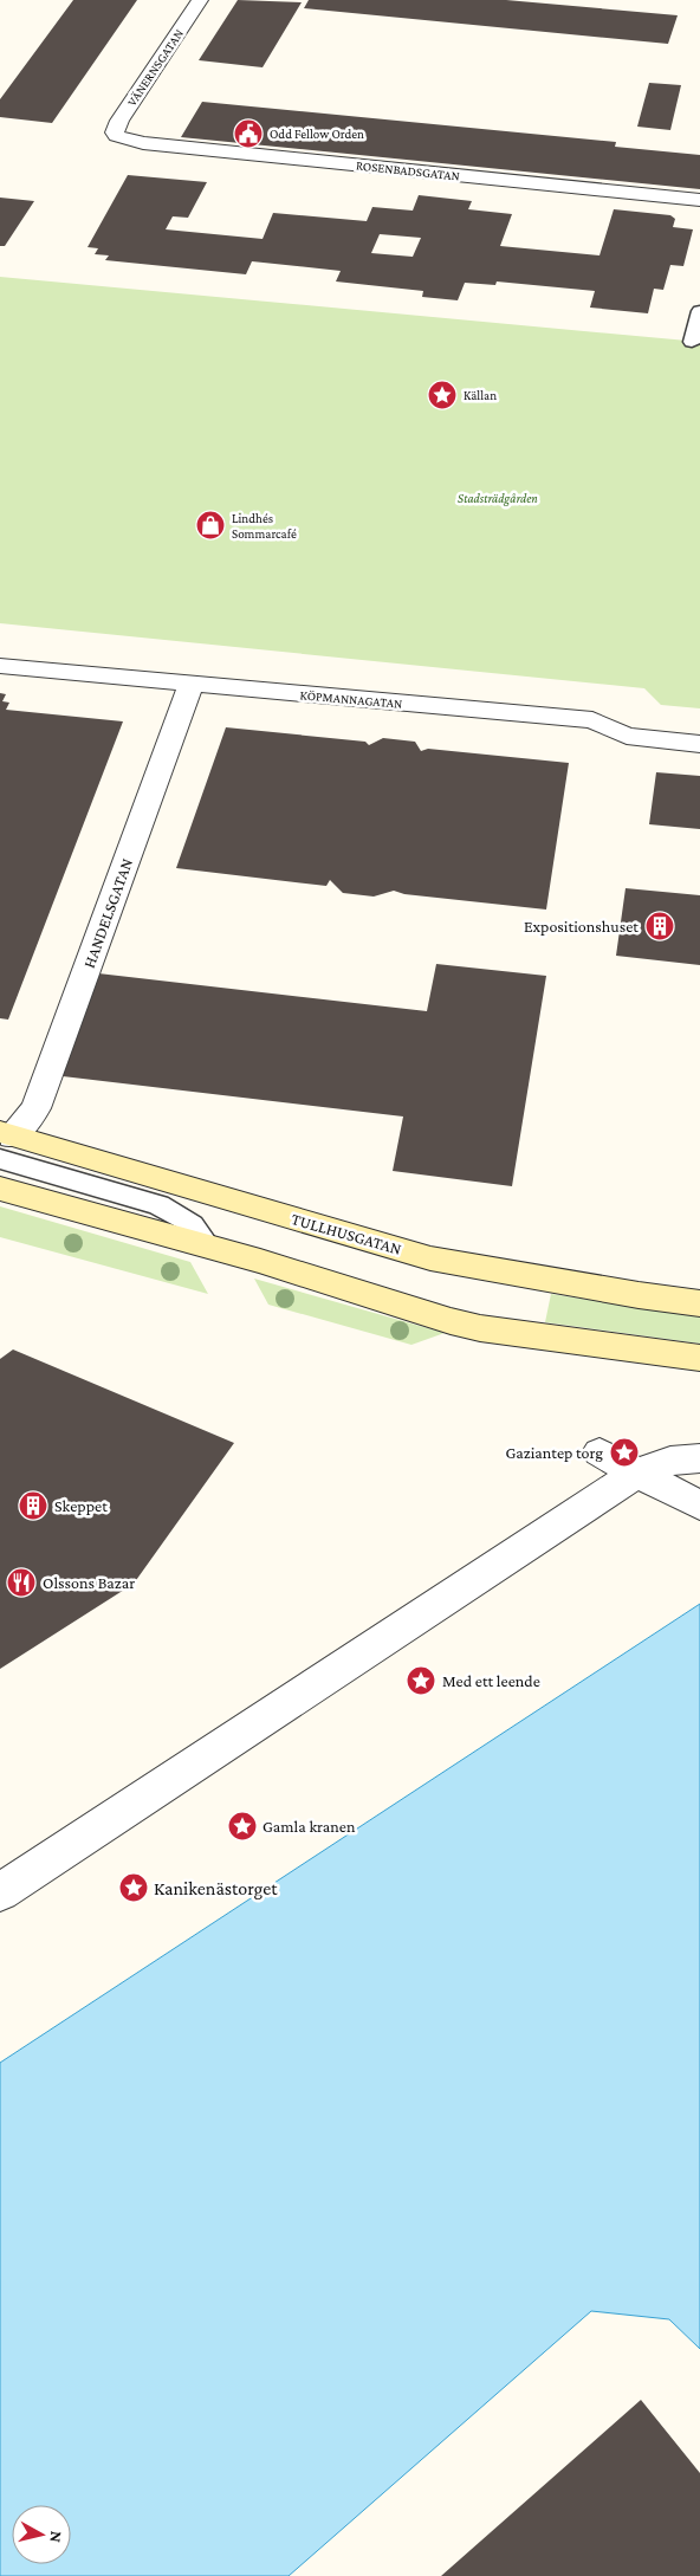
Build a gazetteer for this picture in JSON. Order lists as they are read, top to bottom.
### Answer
{
  "streets": {
    "street": [
      "VÄNERNSGATAN",
      "ROSENBADSGATAN",
      "KÖPMANNAGATAN",
      "HANDELSGATAN",
      "TULLHUSGATAN"
    ]
  },
  "crossings": [
    ["VÄNERNSGATAN", "ROSENBADSGATAN"],
    ["KÖPMANNAGATAN", "HANDELSGATAN"],
    ["HANDELSGATAN", "TULLHUSGATAN"]
  ],
  "parks": ["Stadsträdgården"],
  "places": {
    "public building": ["Odd Fellow Orden"],
    "place": [
      "Källan",
      "Gaziantep torg",
      "Med ett leende",
      "Gamla kranen",
      "Kanikenästorget"
    ],
    "shop": ["Lindhés Sommarcafé"],
    "building": ["Expositionshuset", "Skeppet"],
    "restaurant": ["Olssons Bazar"]
  },
  "north": "right"
}
